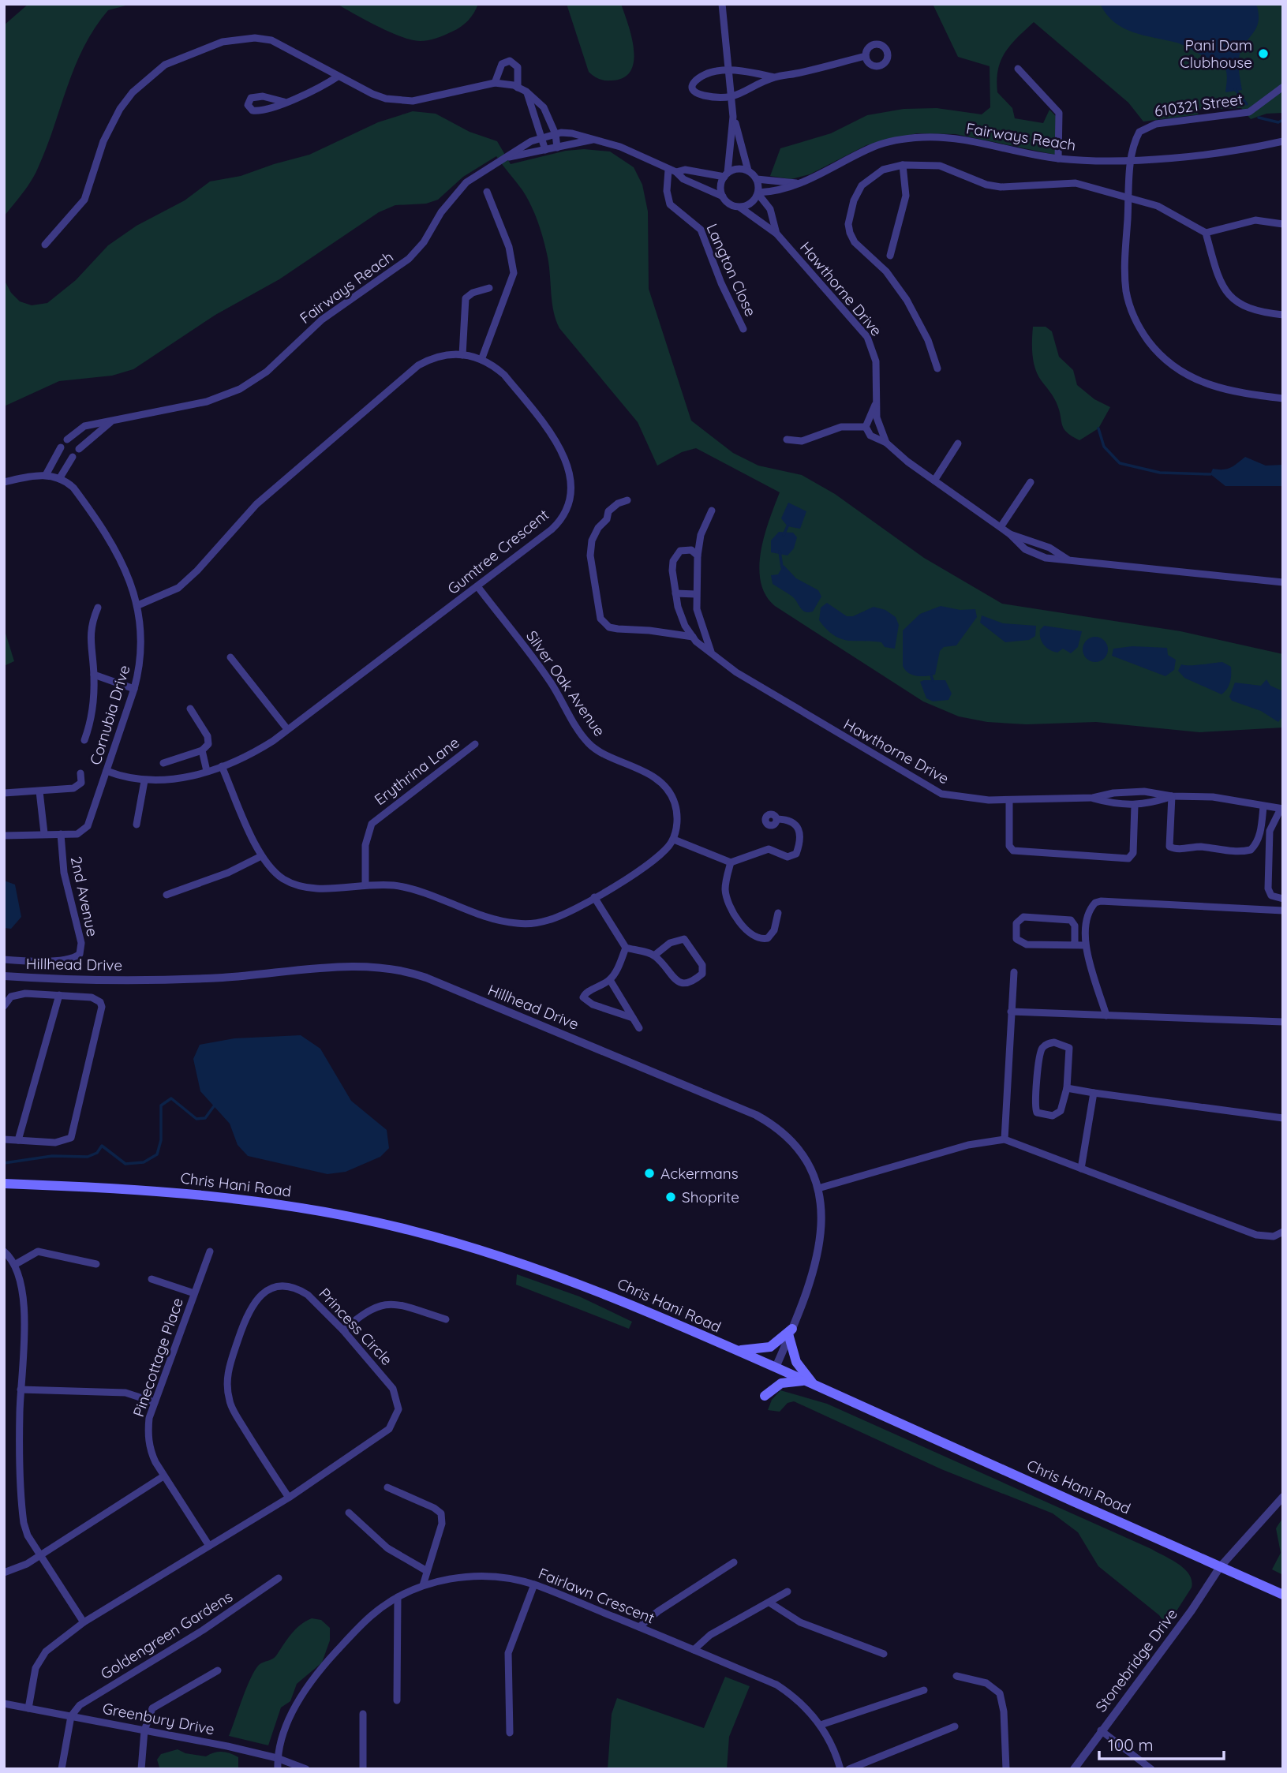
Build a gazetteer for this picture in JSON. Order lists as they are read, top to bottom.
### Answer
{
  "streets": {
    "main road": ["Chris Hani Road"],
    "street": [
      "610321 Street",
      "Fairways Reach",
      "Langton Close",
      "Hawthorne Drive",
      "Gumtree Crescent",
      "Silver Oak Avenue",
      "Cornubia Drive",
      "Erythrina Lane",
      "2nd Avenue",
      "Hillhead Drive",
      "Princess Circle",
      "Pinecottage Place",
      "Fairlawn Crescent",
      "Goldengreen Gardens",
      "Stonebridge Drive",
      "Greenbury Drive"
    ]
  },
  "crossings": [
    ["610321 Street", "Fairways Reach"],
    ["Fairways Reach", "Langton Close"],
    ["Fairways Reach", "Hawthorne Drive"],
    ["Gumtree Crescent", "Silver Oak Avenue"],
    ["Gumtree Crescent", "Cornubia Drive"],
    ["Cornubia Drive", "2nd Avenue"],
    ["Hillhead Drive", "Chris Hani Road"],
    ["Chris Hani Road", "Stonebridge Drive"],
    ["Princess Circle", "Pinecottage Place"],
    ["Princess Circle", "Greenbury Drive"],
    ["Fairlawn Crescent", "Greenbury Drive"],
    ["Goldengreen Gardens", "Greenbury Drive"]
  ],
  "places": ["Pani Dam Clubhouse", "Ackermans", "Shoprite"],
  "scale_bar": "100 m"
}
